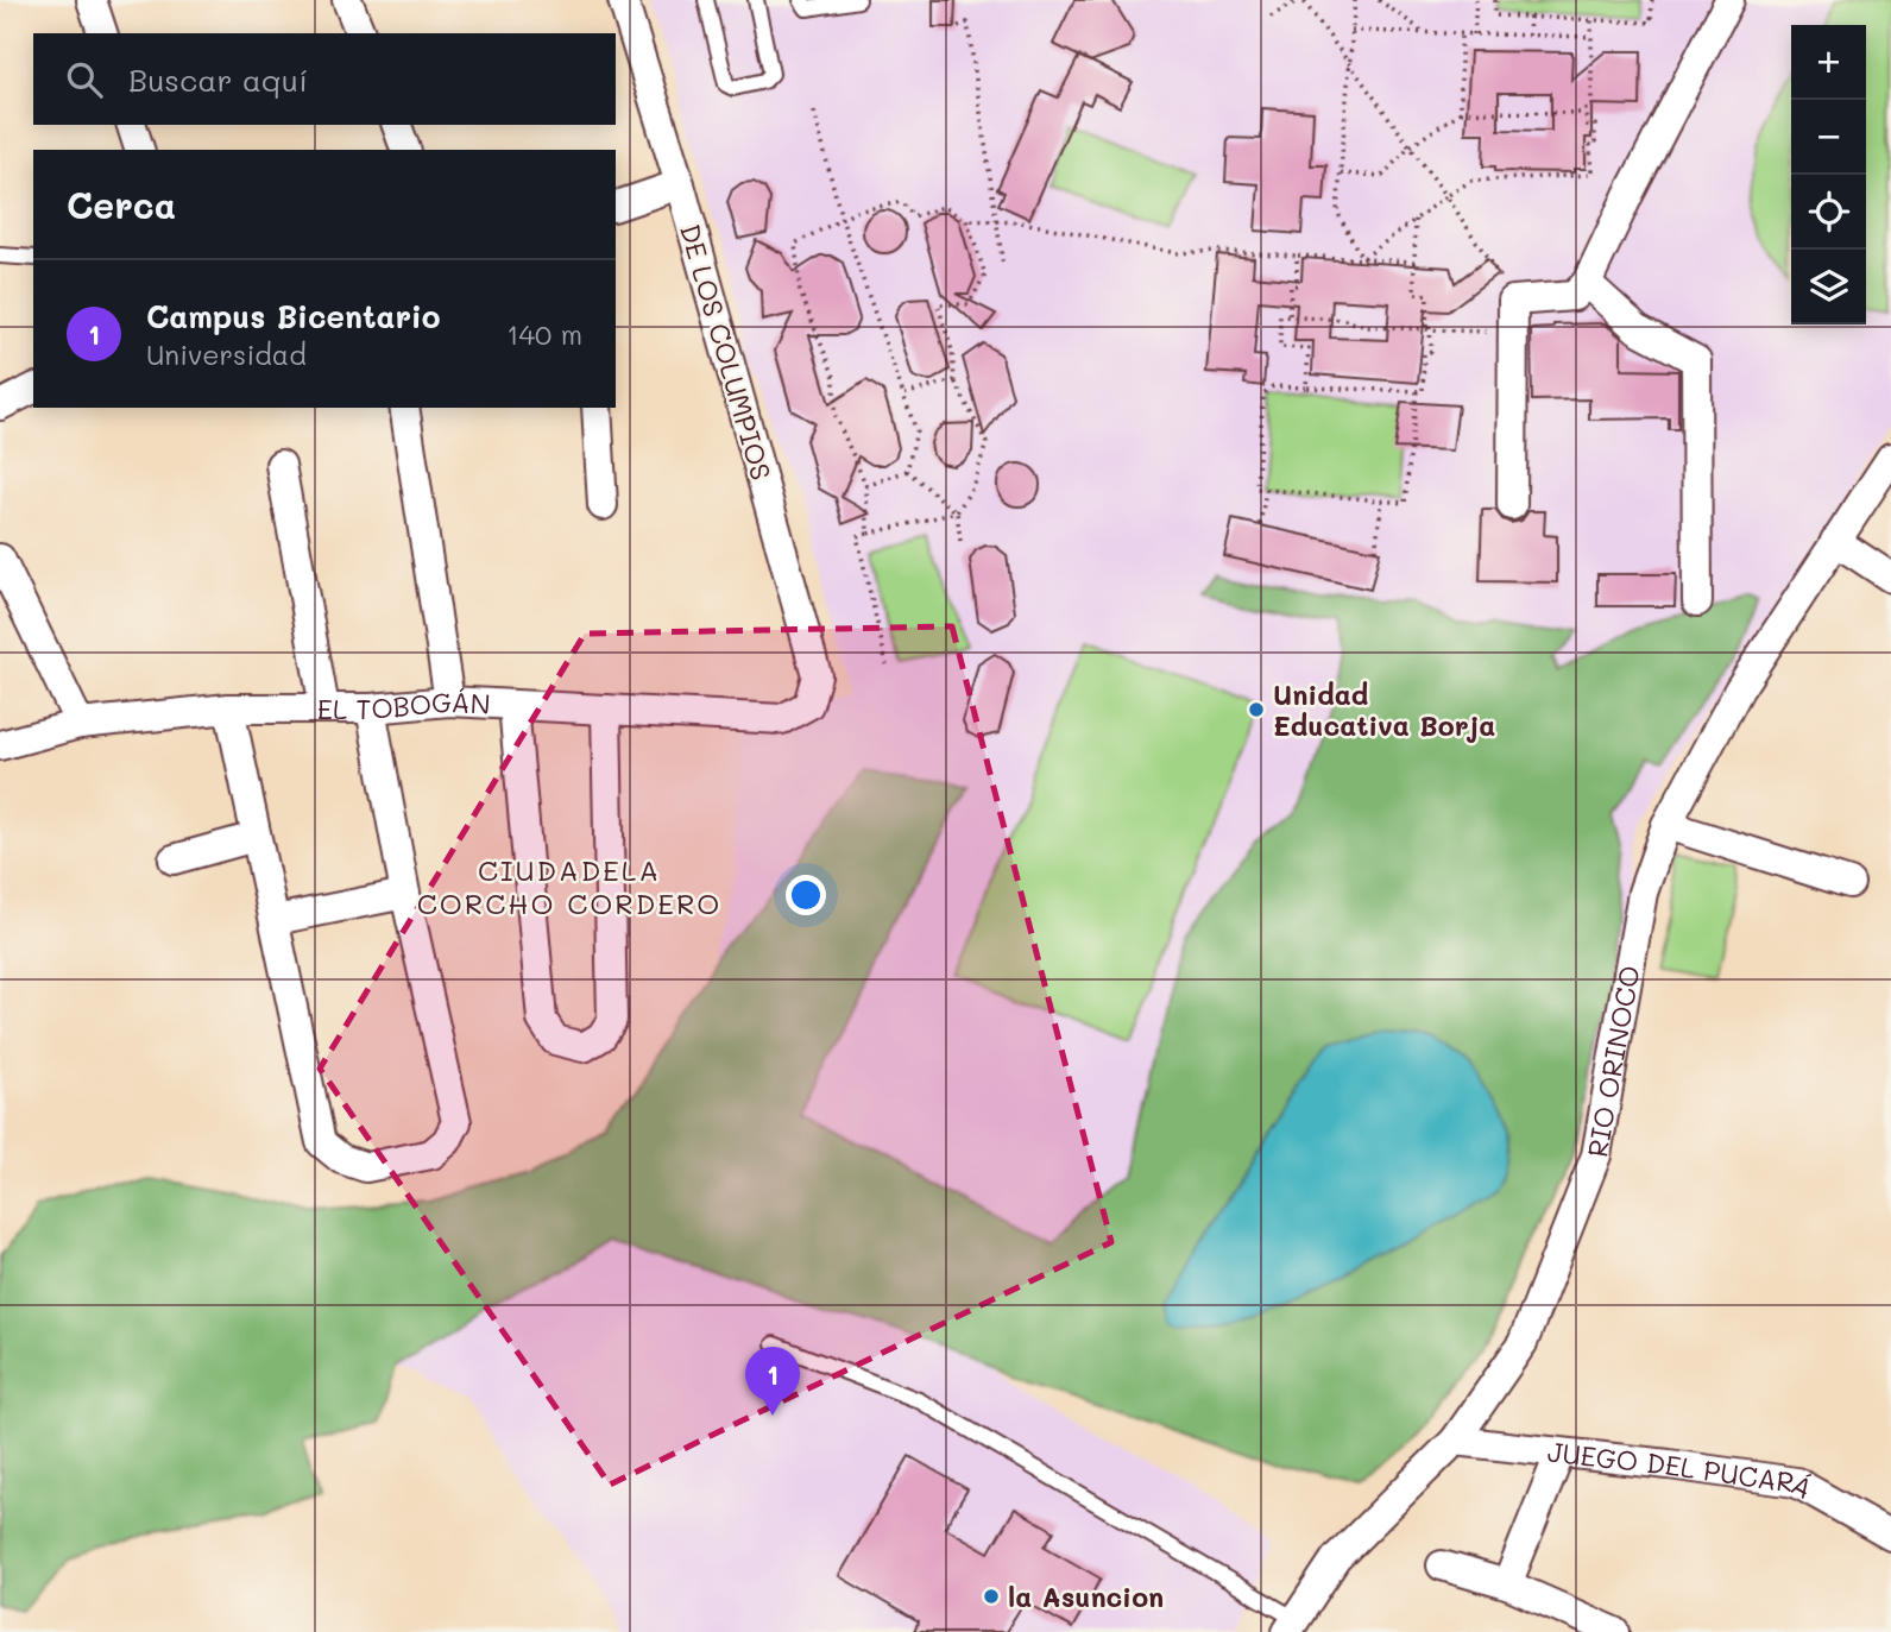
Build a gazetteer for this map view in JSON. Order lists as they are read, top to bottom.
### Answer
{
  "streets": {
    "street": [
      "DE LOS COLUMPIOS",
      "EL TOBOGÁN",
      "RIO ORINOCO",
      "JUEGO DEL PUCARÁ"
    ]
  },
  "crossings": [
    ["DE LOS COLUMPIOS", "EL TOBOGÁN"],
    ["RIO ORINOCO", "JUEGO DEL PUCARÁ"]
  ],
  "districts": ["CIUDADELA CORCHO CORDERO"],
  "places": ["Unidad Educativa Borja", "la Asuncion"],
  "page": {
    "map_buttons": ["+", "−"],
    "search": "Buscar aquí",
    "heading": "Cerca",
    "list": [
      {
        "mark": "1",
        "name": "Campus Bicentario",
        "note": "Universidad",
        "value": "140 m"
      }
    ],
    "pins": "1"
  }
}
